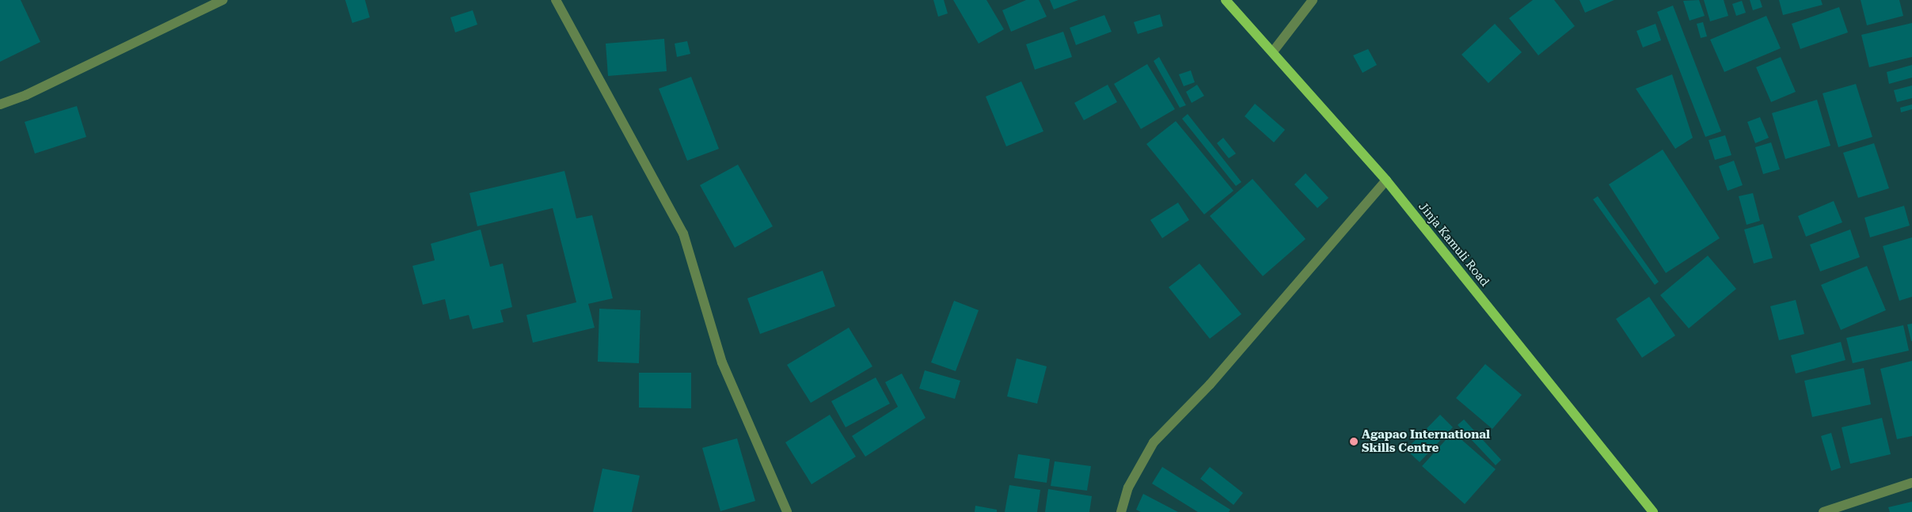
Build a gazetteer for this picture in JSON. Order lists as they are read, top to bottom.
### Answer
{
  "streets": {
    "main road": ["Jinja Kamuli Road"]
  },
  "places": ["Agapao International Skills Centre"]
}
